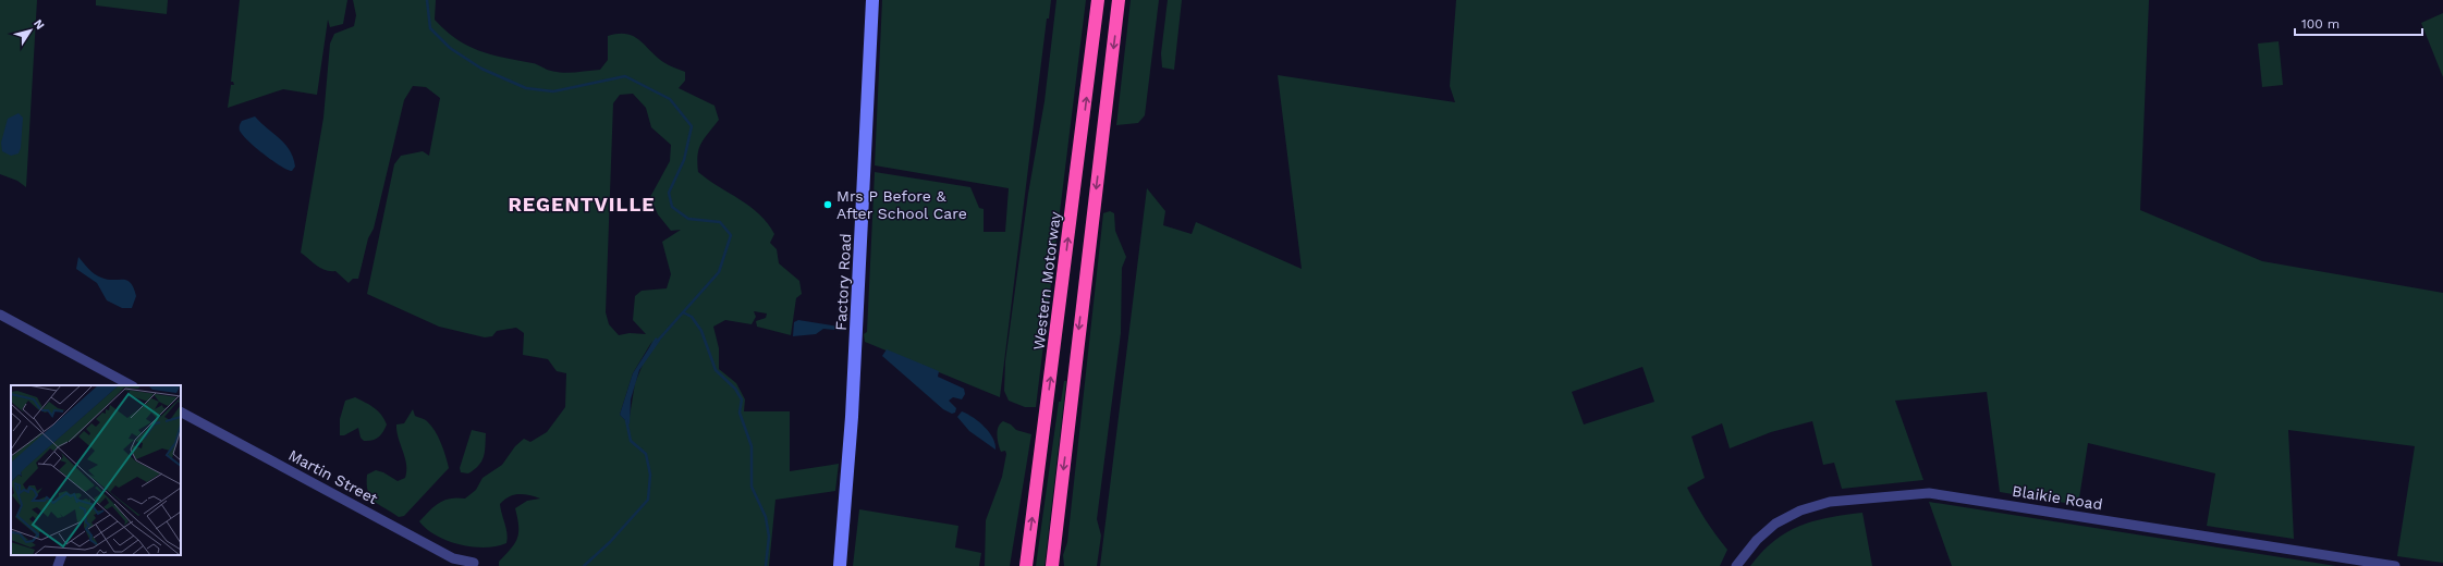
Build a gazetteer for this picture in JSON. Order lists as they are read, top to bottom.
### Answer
{
  "streets": {
    "highway": ["Western Motorway"],
    "street": ["Factory Road", "Martin Street", "Blaikie Road"]
  },
  "districts": ["REGENTVILLE"],
  "places": ["Mrs P Before & After School Care"],
  "scale_bar": "100 m",
  "north": "top right"
}
